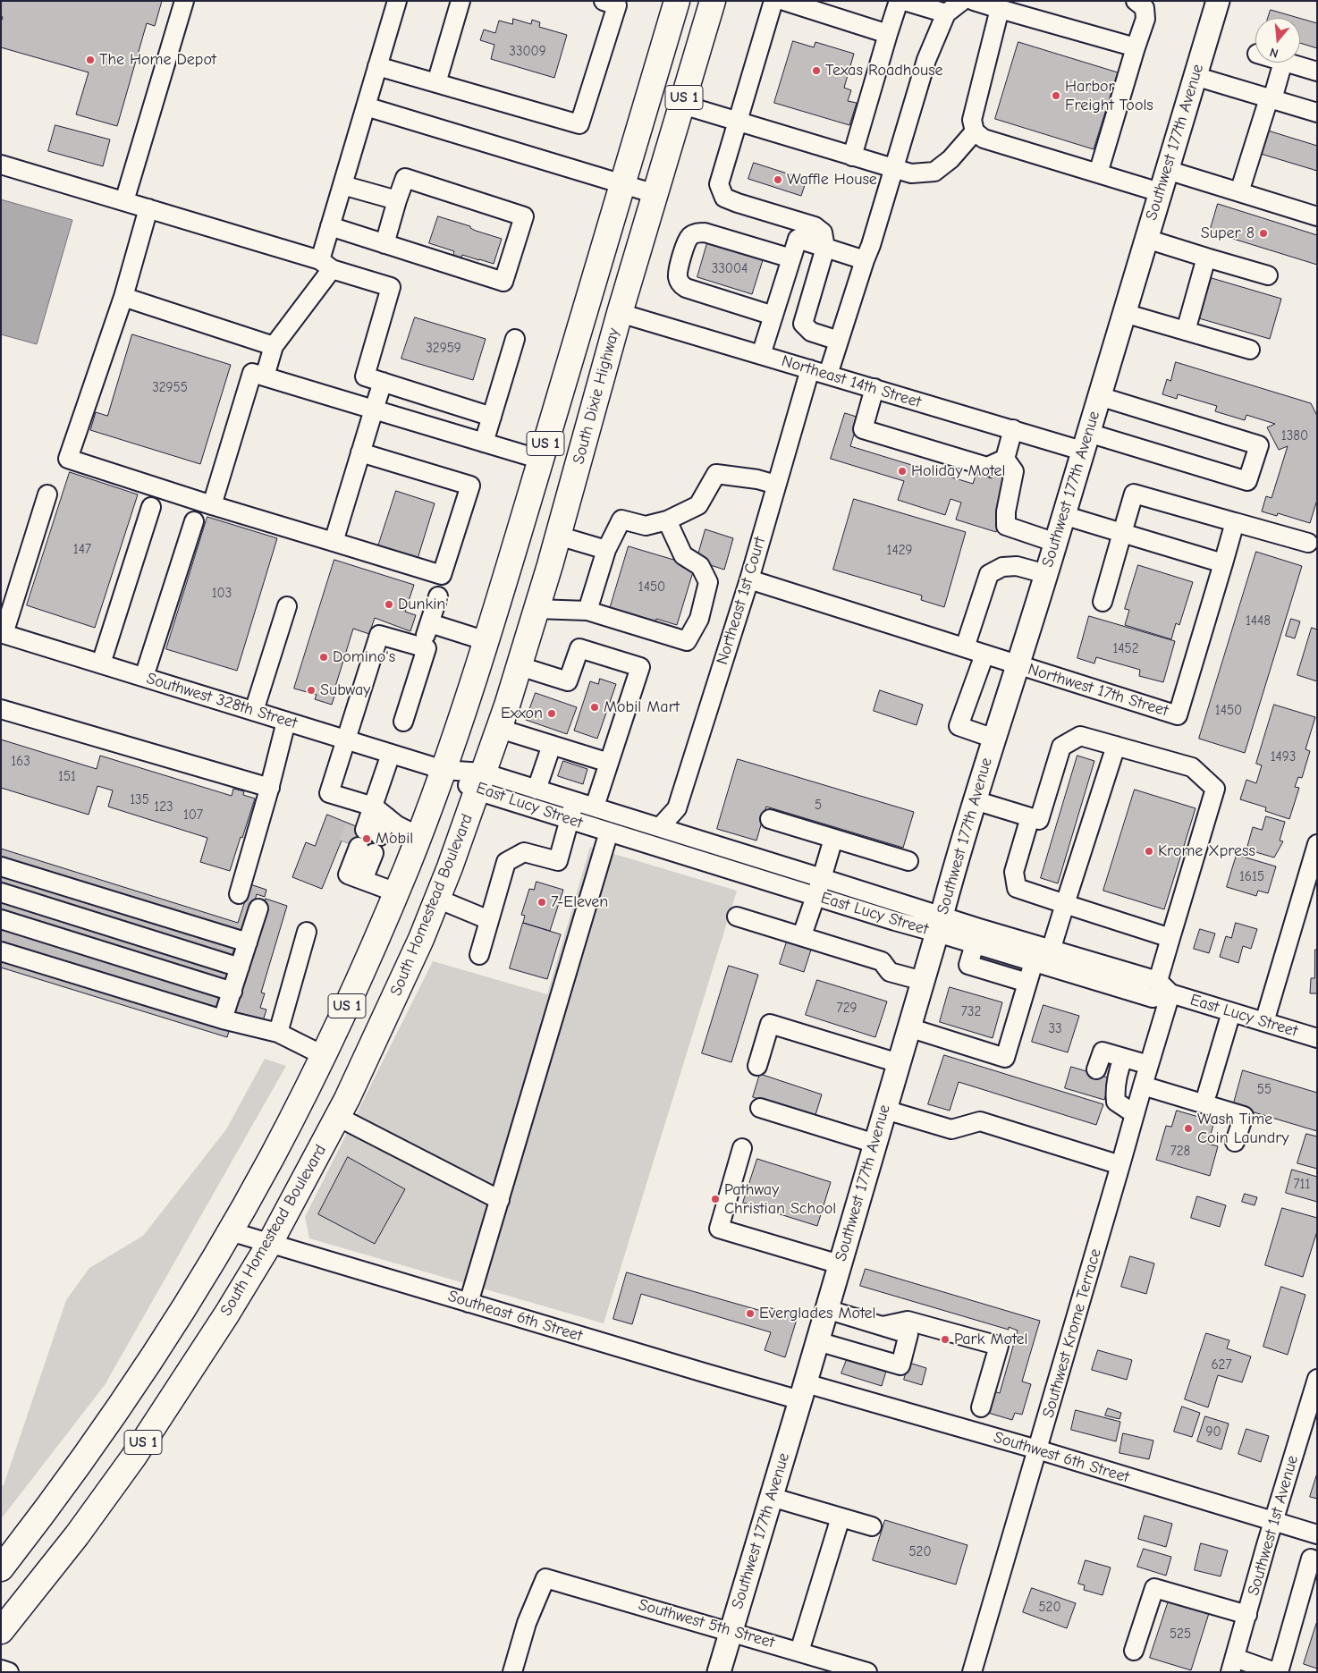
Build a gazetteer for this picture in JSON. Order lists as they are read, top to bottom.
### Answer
{
  "streets": {
    "highway": ["US 1", "South Dixie Highway", "South Homestead Boulevard"],
    "main road": ["Southwest 177th Avenue"],
    "street": [
      "Northeast 14th Street",
      "Northeast 1st Court",
      "Northwest 17th Street",
      "Southwest 328th Street",
      "East Lucy Street",
      "Southeast 6th Street",
      "Southwest Krome Terrace",
      "Southwest 6th Street",
      "Southwest 1st Avenue",
      "Southwest 5th Street"
    ]
  },
  "crossings": [
    ["US 1", "Southwest 328th Street"],
    ["US 1", "East Lucy Street"],
    ["US 1", "Southeast 6th Street"],
    ["Southwest 177th Avenue", "Northeast 14th Street"],
    ["Southwest 177th Avenue", "Northwest 17th Street"],
    ["Southwest 177th Avenue", "East Lucy Street"],
    ["Southwest 177th Avenue", "Southeast 6th Street"],
    ["Southwest 177th Avenue", "Southwest 6th Street"],
    ["Southwest 177th Avenue", "Southwest 5th Street"],
    ["Northeast 14th Street", "South Dixie Highway"],
    ["Northeast 14th Street", "Northeast 1st Court"],
    ["South Dixie Highway", "East Lucy Street"],
    ["South Dixie Highway", "South Homestead Boulevard"],
    ["Northeast 1st Court", "Northwest 17th Street"],
    ["Northeast 1st Court", "East Lucy Street"],
    ["Southwest 328th Street", "East Lucy Street"],
    ["East Lucy Street", "South Homestead Boulevard"],
    ["East Lucy Street", "Southwest Krome Terrace"],
    ["South Homestead Boulevard", "Southeast 6th Street"],
    ["Southeast 6th Street", "Southwest 6th Street"],
    ["Southwest Krome Terrace", "Southwest 6th Street"],
    ["Southwest 6th Street", "Southwest 1st Avenue"]
  ],
  "places": [
    "The Home Depot",
    "Texas Roadhouse",
    "Harbor Freight Tools",
    "Waffle House",
    "Super 8",
    "Holiday Motel",
    "Dunkin'",
    "Domino's",
    "Subway",
    "Mobil Mart",
    "Exxon",
    "Mobil",
    "Krome Xpress",
    "7-Eleven",
    "Wash Time Coin Laundry",
    "Pathway Christian School",
    "Everglades Motel",
    "Park Motel"
  ],
  "house_numbers": [
    "33009",
    "33004",
    "32959",
    "32955",
    "1380",
    "147",
    "1429",
    "1450",
    "103",
    "1448",
    "1452",
    "1450",
    "1493",
    "163",
    "151",
    "135",
    "5",
    "123",
    "107",
    "1615",
    "729",
    "732",
    "33",
    "55",
    "728",
    "711",
    "627",
    "90",
    "520",
    "520",
    "525"
  ],
  "north": "bottom"
}
